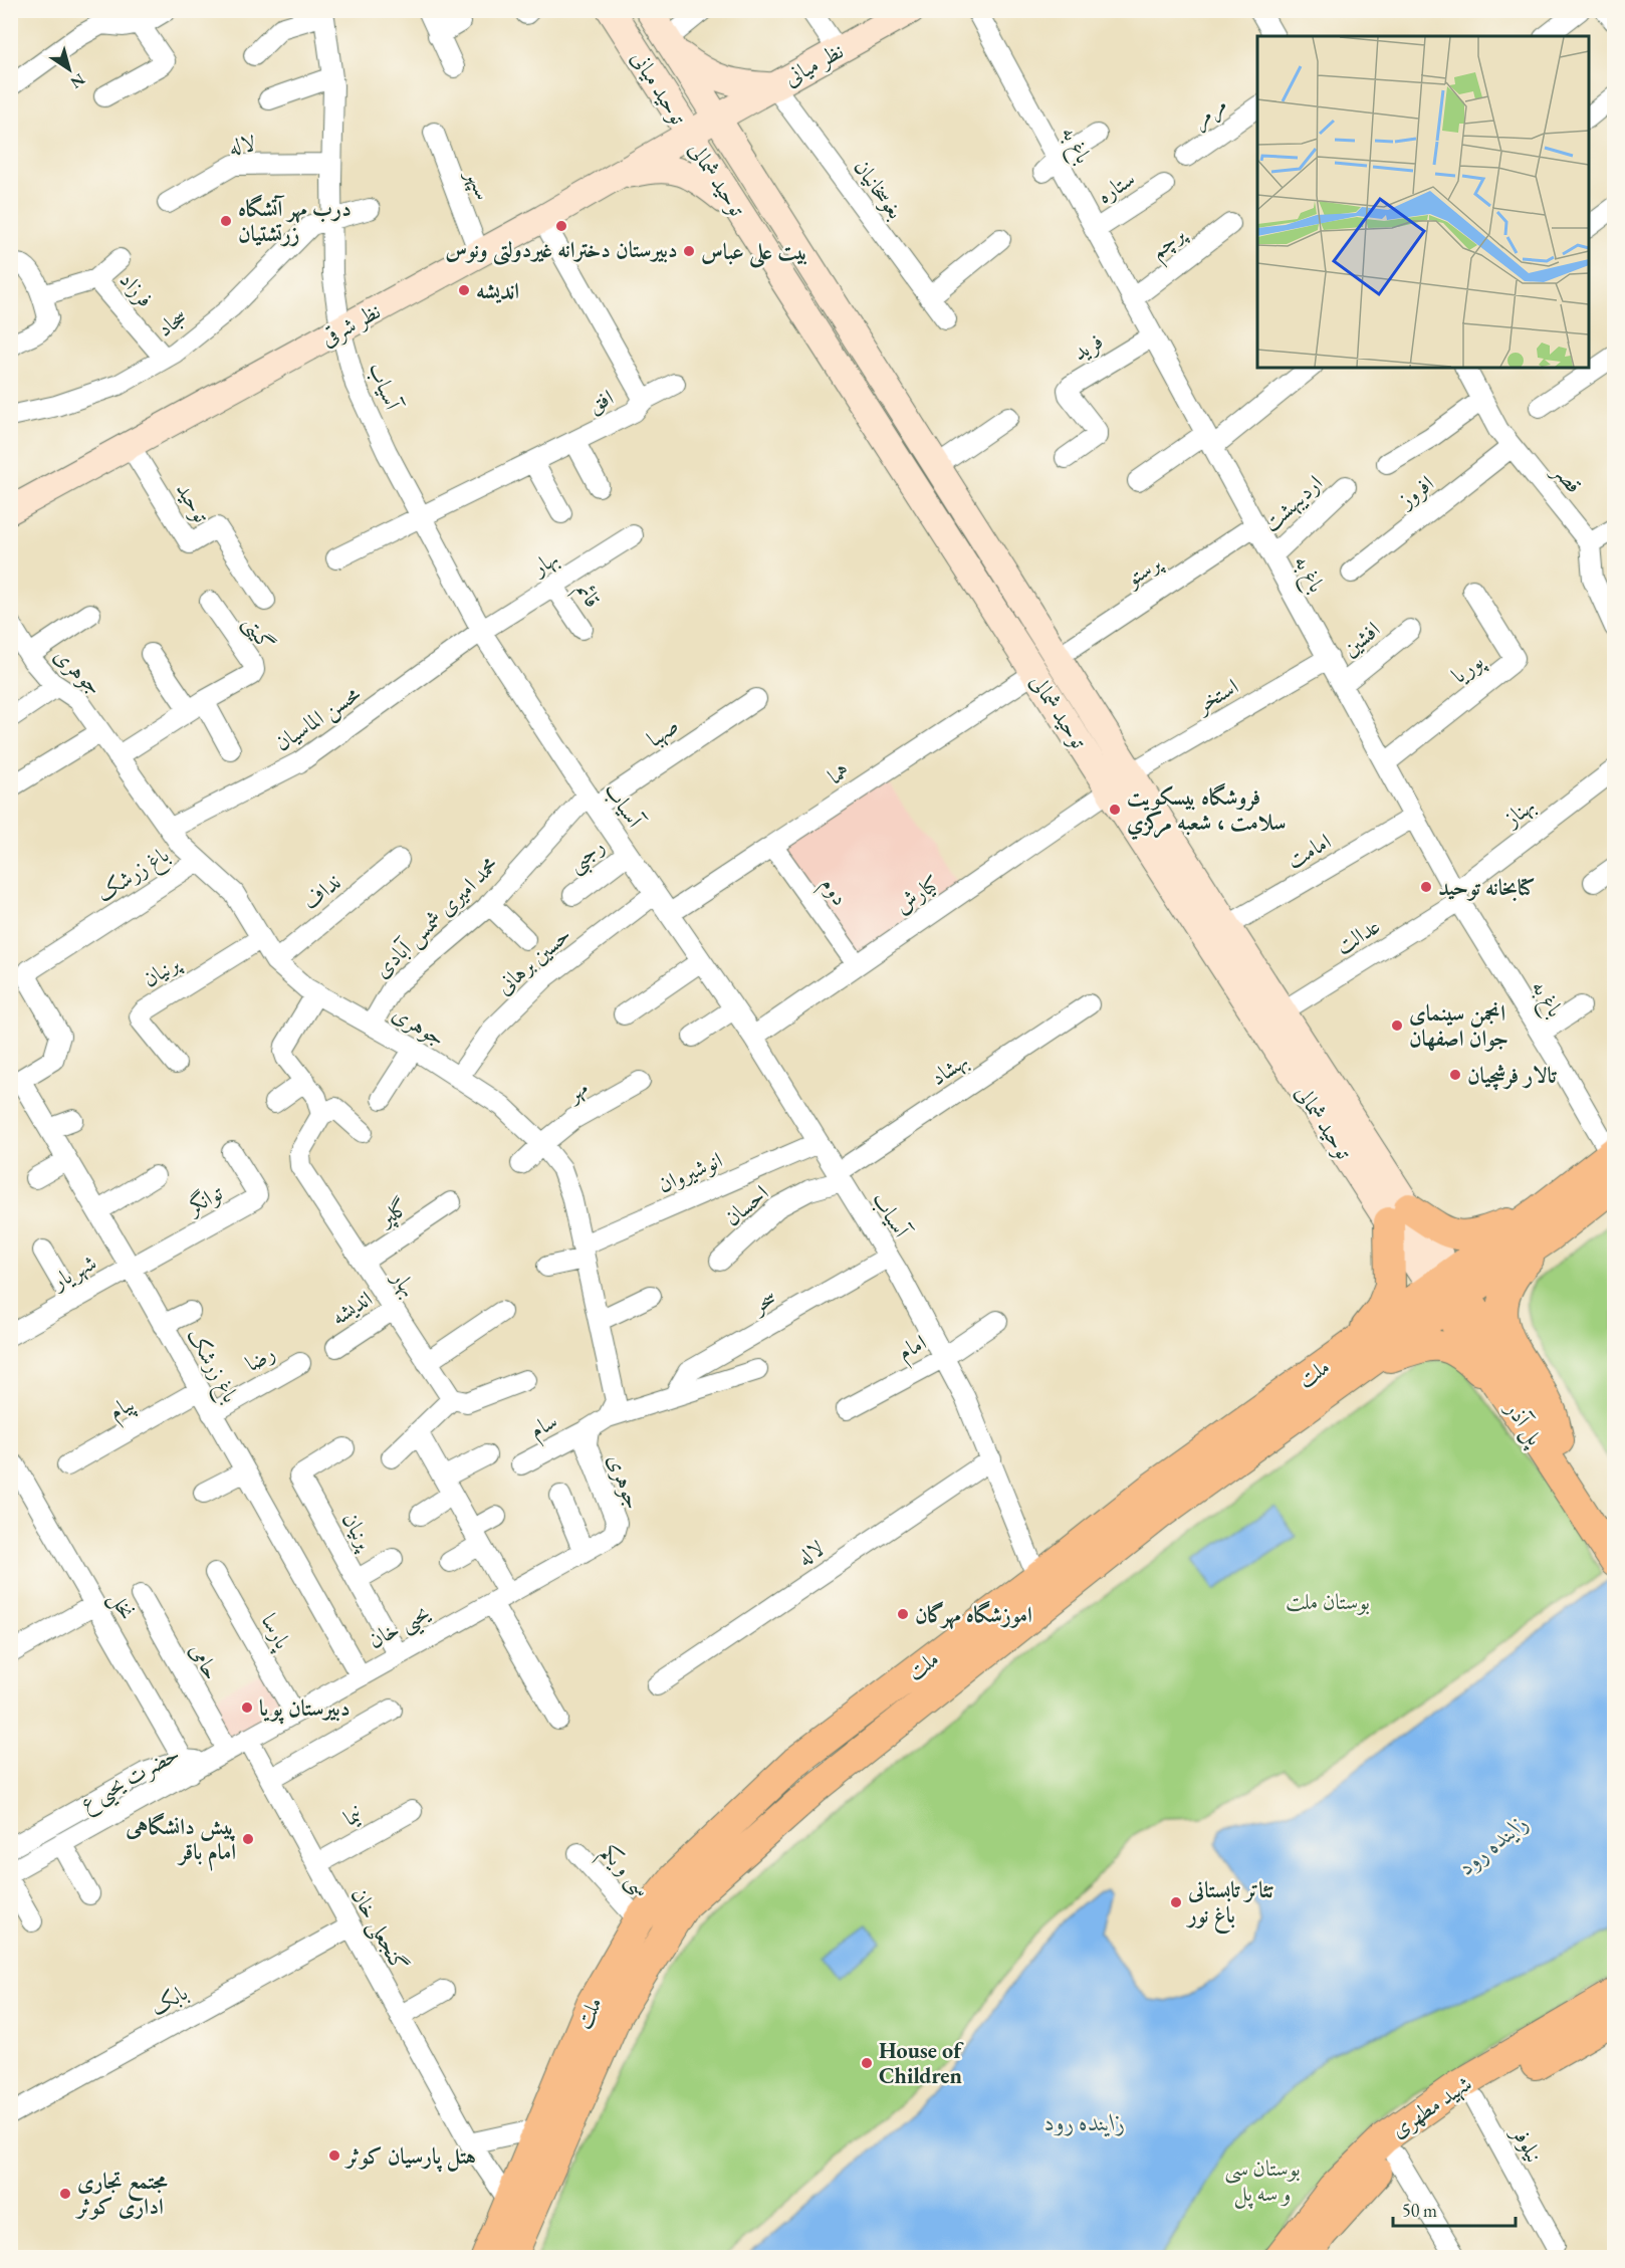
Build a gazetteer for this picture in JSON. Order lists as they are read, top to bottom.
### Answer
{
  "streets": {
    "main road": [
      "نظر میانی",
      "توحید میانی",
      "توحید شمالی",
      "نظر شرقی",
      "ملت",
      "پل آذر",
      "شهید مطهری"
    ],
    "street": [
      "مرمر",
      "لاله",
      "باغ به",
      "سپهر",
      "ستاره",
      "بغوسخانیان",
      "پرچم",
      "فرزاد",
      "سجاد",
      "فرید",
      "آسیاب",
      "افق",
      "قصر",
      "افروز",
      "توحید",
      "اردیبهشت",
      "بهار",
      "پرستو",
      "قائم",
      "گیتی",
      "افشین",
      "پوریا",
      "جوهری",
      "استخر",
      "محسن الماسیان",
      "صهبا",
      "هما",
      "بهناز",
      "امامت",
      "رجبی",
      "باغ زرشک",
      "دوم",
      "نداف",
      "کیارش",
      "محمد امیری شمس آبادی",
      "عدالت",
      "حسین برهانی",
      "پرنیان",
      "بهشاد",
      "مهر",
      "انوشیروان",
      "توانگر",
      "احسان",
      "گلپر",
      "شهریار",
      "سحر",
      "اندیشه",
      "امام",
      "رضا",
      "پیام",
      "سام",
      "نخل",
      "یحیی خان",
      "پارسا",
      "حامی",
      "حضرت یحیی ع",
      "نیما",
      "سی و یکم",
      "گنجعلی خان",
      "بابک",
      "نیلوفر"
    ]
  },
  "crossings": [
    ["نظر میانی", "توحید میانی"],
    ["نظر میانی", "توحید شمالی"],
    ["نظر میانی", "بغوسخانیان"],
    ["نظر میانی", "نظر شرقی"],
    ["توحید میانی", "توحید شمالی"],
    ["توحید میانی", "نظر شرقی"],
    ["لاله", "آسیاب"],
    ["باغ به", "ستاره"],
    ["باغ به", "پرچم"],
    ["باغ به", "فرید"],
    ["باغ به", "اردیبهشت"],
    ["باغ به", "پرستو"],
    ["باغ به", "افشین"],
    ["باغ به", "پوریا"],
    ["باغ به", "استخر"],
    ["باغ به", "بهناز"],
    ["باغ به", "امامت"],
    ["باغ به", "عدالت"],
    ["باغ به", "ملت"],
    ["توحید شمالی", "نظر شرقی"],
    ["توحید شمالی", "پرستو"],
    ["توحید شمالی", "استخر"],
    ["توحید شمالی", "هما"],
    ["توحید شمالی", "امامت"],
    ["توحید شمالی", "کیارش"],
    ["توحید شمالی", "عدالت"],
    ["توحید شمالی", "ملت"],
    ["توحید شمالی", "پل آذر"],
    ["سپهر", "نظر شرقی"],
    ["فرزاد", "سجاد"],
    ["سجاد", "آسیاب"],
    ["نظر شرقی", "آسیاب"],
    ["نظر شرقی", "افق"],
    ["نظر شرقی", "توحید"],
    ["آسیاب", "افق"],
    ["آسیاب", "بهار"],
    ["آسیاب", "محسن الماسیان"],
    ["آسیاب", "صهبا"],
    ["آسیاب", "هما"],
    ["آسیاب", "رجبی"],
    ["آسیاب", "کیارش"],
    ["آسیاب", "محمد امیری شمس آبادی"],
    ["آسیاب", "حسین برهانی"],
    ["آسیاب", "بهشاد"],
    ["آسیاب", "انوشیروان"],
    ["آسیاب", "احسان"],
    ["آسیاب", "سحر"],
    ["آسیاب", "امام"],
    ["آسیاب", "ملت"],
    ["قصر", "افروز"],
    ["بهار", "قائم"],
    ["بهار", "محسن الماسیان"],
    ["بهار", "گلپر"],
    ["بهار", "اندیشه"],
    ["گیتی", "جوهری"],
    ["جوهری", "محسن الماسیان"],
    ["جوهری", "باغ زرشک"],
    ["جوهری", "نداف"],
    ["جوهری", "محمد امیری شمس آبادی"],
    ["جوهری", "حسین برهانی"],
    ["جوهری", "پرنیان"],
    ["جوهری", "مهر"],
    ["جوهری", "انوشیروان"],
    ["جوهری", "سام"],
    ["جوهری", "یحیی خان"],
    ["صهبا", "محمد امیری شمس آبادی"],
    ["هما", "دوم"],
    ["بهناز", "عدالت"],
    ["باغ زرشک", "توانگر"],
    ["باغ زرشک", "شهریار"],
    ["باغ زرشک", "رضا"],
    ["باغ زرشک", "پیام"],
    ["باغ زرشک", "یحیی خان"],
    ["دوم", "کیارش"],
    ["پرنیان", "یحیی خان"],
    ["بهشاد", "احسان"],
    ["توانگر", "شهریار"],
    ["ملت", "پل آذر"],
    ["ملت", "سی و یکم"],
    ["ملت", "گنجعلی خان"],
    ["نخل", "حضرت یحیی ع"],
    ["یحیی خان", "پارسا"],
    ["یحیی خان", "حامی"],
    ["یحیی خان", "حضرت یحیی ع"],
    ["یحیی خان", "گنجعلی خان"],
    ["نیما", "گنجعلی خان"],
    ["گنجعلی خان", "بابک"],
    ["شهید مطهری", "نیلوفر"]
  ],
  "water": ["زاینده رود"],
  "parks": ["بوستان ملت", "بوستان سی و سه پل"],
  "places": [
    "درب مهر آتشگاه زرتشتیان",
    "دبیرستان دخترانه غیردولتی ونوس",
    "بیت علی عباس",
    "اندیشه",
    "فروشگاه بيسكويت سلامت ، شعبه مركزي",
    "کتابخانه توحید",
    "انجمن سینمای جوان اصفهان",
    "تالار فرشچیان",
    "اموزشگاه مهرگان",
    "دبیرستان پویا",
    "پیش دانشگاهی امام باقر",
    "تئاتر تابستانی باغ نور",
    "House of Children",
    "هتل پارسیان کوثر",
    "مجتمع تجاری اداری کوثر"
  ],
  "scale_bar": "50 m",
  "north": "bottom right"
}
